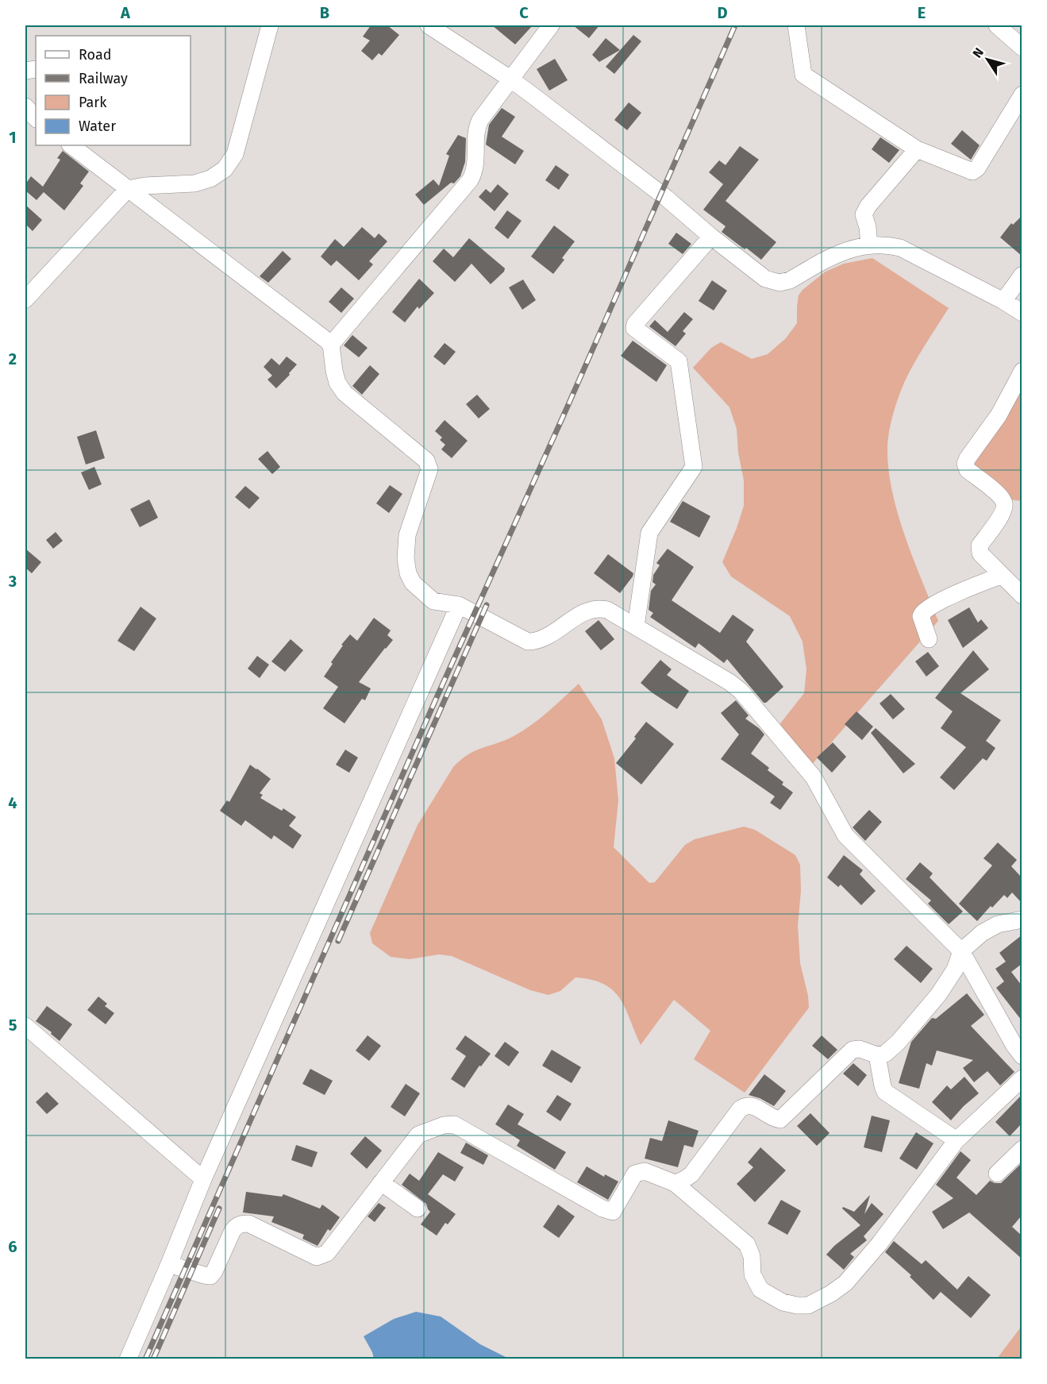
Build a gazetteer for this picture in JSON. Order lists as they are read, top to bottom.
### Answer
{
  "legend": [
    "Road",
    "Railway",
    "Park",
    "Water"
  ],
  "north": "top left",
  "grid": {
    "columns": [
      "A",
      "B",
      "C",
      "D",
      "E"
    ],
    "rows": [
      "1",
      "2",
      "3",
      "4",
      "5",
      "6"
    ]
  }
}
